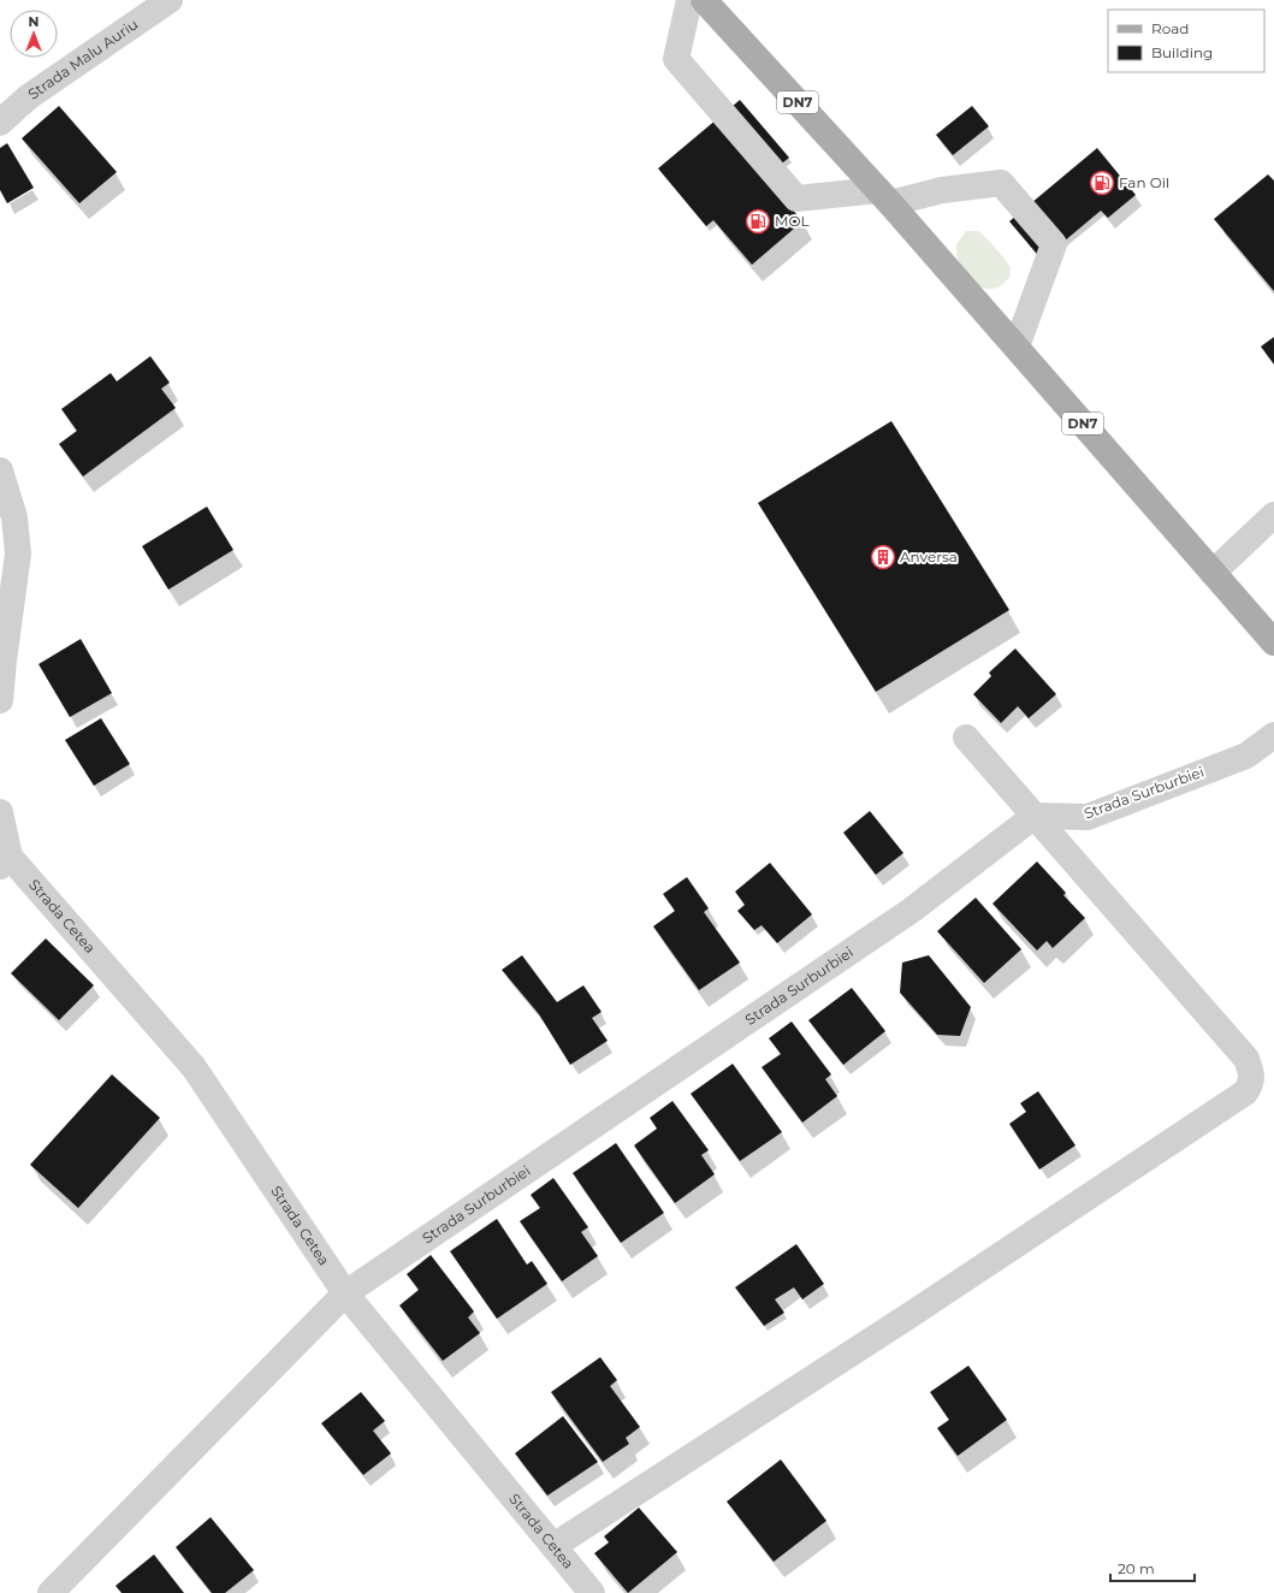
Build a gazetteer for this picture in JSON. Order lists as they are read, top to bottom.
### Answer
{
  "streets": {
    "main road": ["DN7"],
    "street": ["Strada Malu Auriu", "Strada Surburbiei", "Strada Cetea"]
  },
  "crossings": [
    ["Strada Surburbiei", "Strada Cetea"]
  ],
  "places": {
    "fuel station": ["Fan Oil", "MOL"],
    "building": ["Anversa"]
  },
  "legend": ["Road", "Building"],
  "scale_bar": "20 m",
  "north": "top"
}
